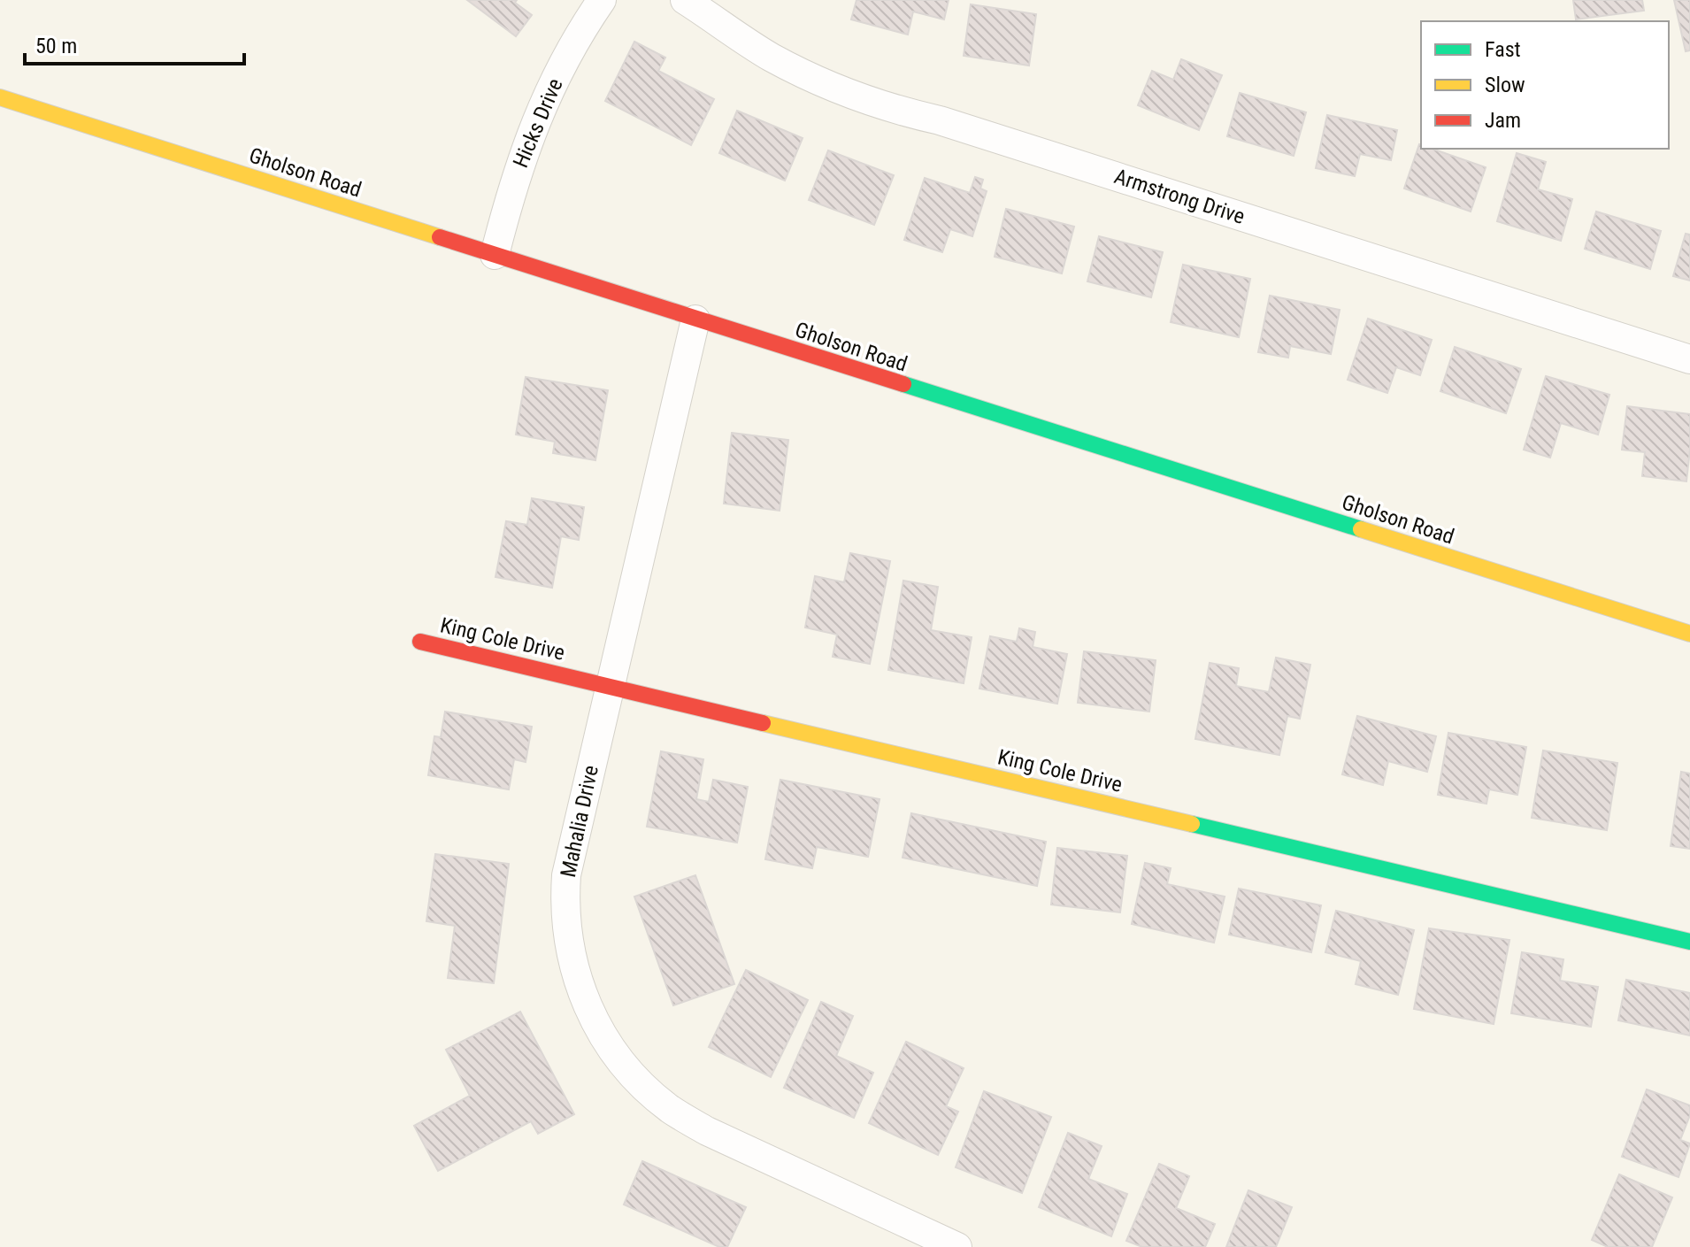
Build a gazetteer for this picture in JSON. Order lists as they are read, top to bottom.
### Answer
{
  "streets": {
    "main road": ["Gholson Road", "King Cole Drive"],
    "street": ["Hicks Drive", "Armstrong Drive", "Mahalia Drive"]
  },
  "crossings": [
    ["Hicks Drive", "Gholson Road"],
    ["Gholson Road", "Mahalia Drive"],
    ["King Cole Drive", "Mahalia Drive"]
  ],
  "legend": ["Fast", "Slow", "Jam"],
  "scale_bar": "50 m"
}
